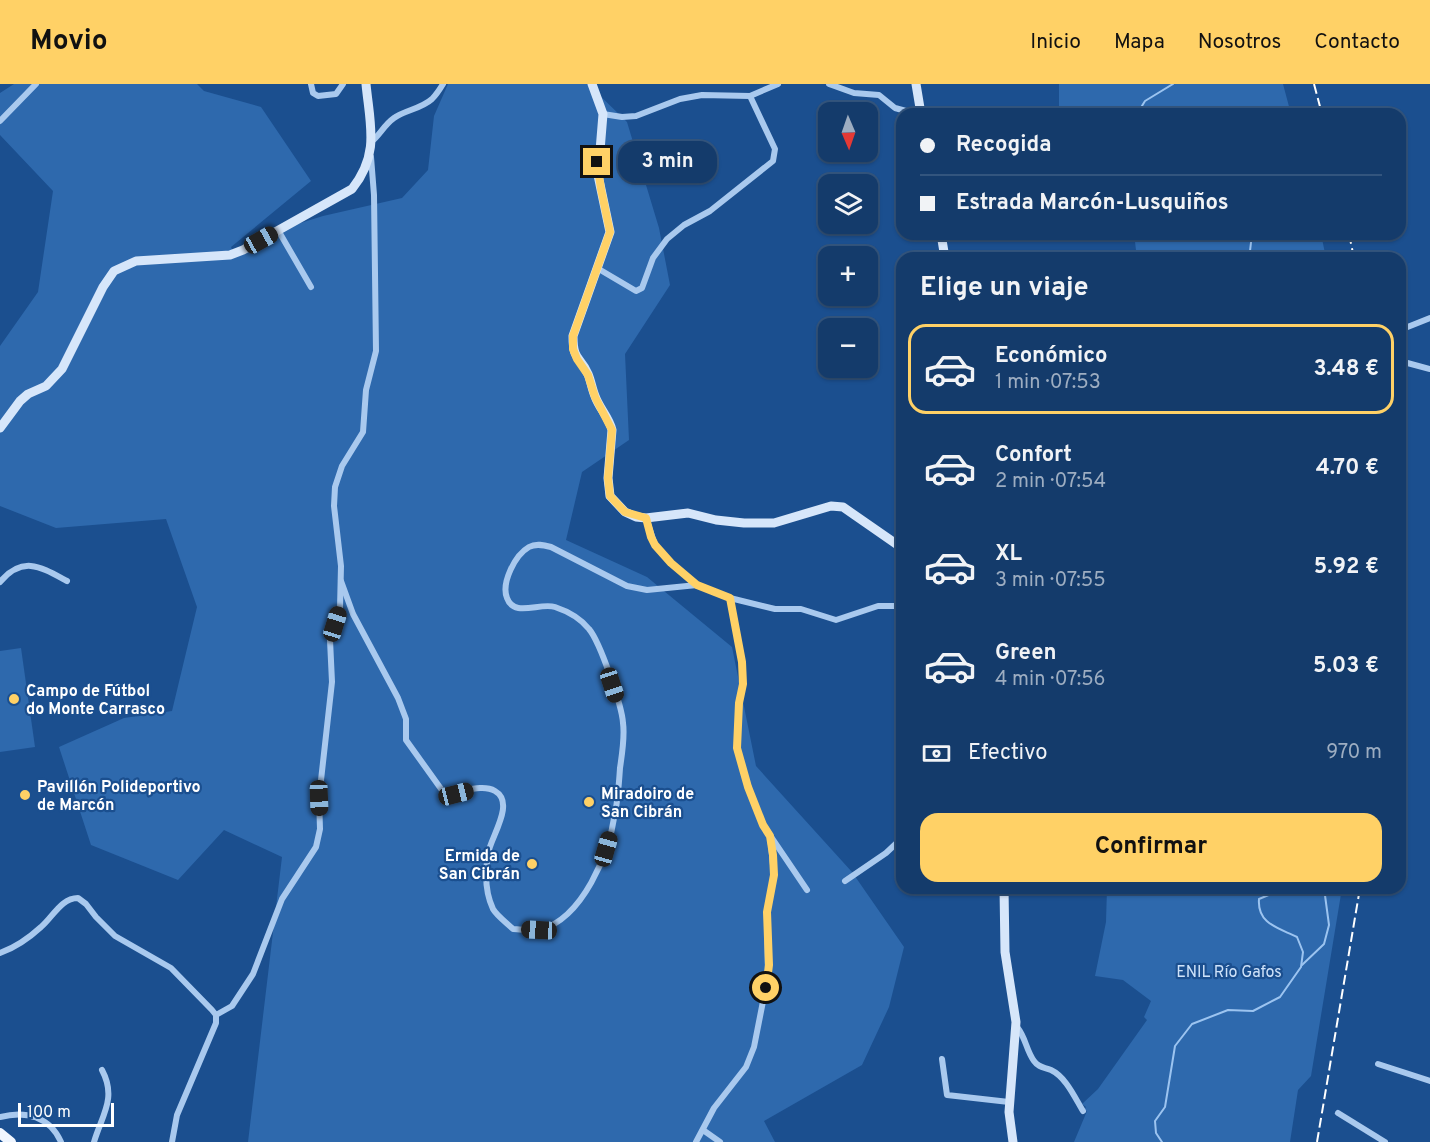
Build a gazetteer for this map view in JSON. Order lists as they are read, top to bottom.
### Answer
{
  "parks": ["ENIL Río Gafos"],
  "places": [
    "Campo de Fútbol do Monte Carrasco",
    "Pavillón Polideportivo de Marcón",
    "Miradoiro de San Cibrán",
    "Ermida de San Cibrán"
  ],
  "scale_bar": "100 m",
  "north": "bottom",
  "page": {
    "header": "Movio",
    "nav": [
      "Inicio",
      "Mapa",
      "Nosotros",
      "Contacto"
    ],
    "map_buttons": ["+", "−"],
    "banner": ["Recogida", "Estrada Marcón-Lusquiños"],
    "bubble": "3 min",
    "heading": "Elige un viaje",
    "list": [
      {
        "name": "Económico",
        "note": "1 min · 07:53",
        "value": "3.48 €"
      },
      {
        "name": "Confort",
        "note": "2 min · 07:54",
        "value": "4.70 €"
      },
      {
        "name": "XL",
        "note": "3 min · 07:55",
        "value": "5.92 €"
      },
      {
        "name": "Green",
        "note": "4 min · 07:56",
        "value": "5.03 €"
      }
    ],
    "pay": ["Efectivo", "970 m"],
    "buttons": "Confirmar",
    "scale": "100 m"
  }
}
